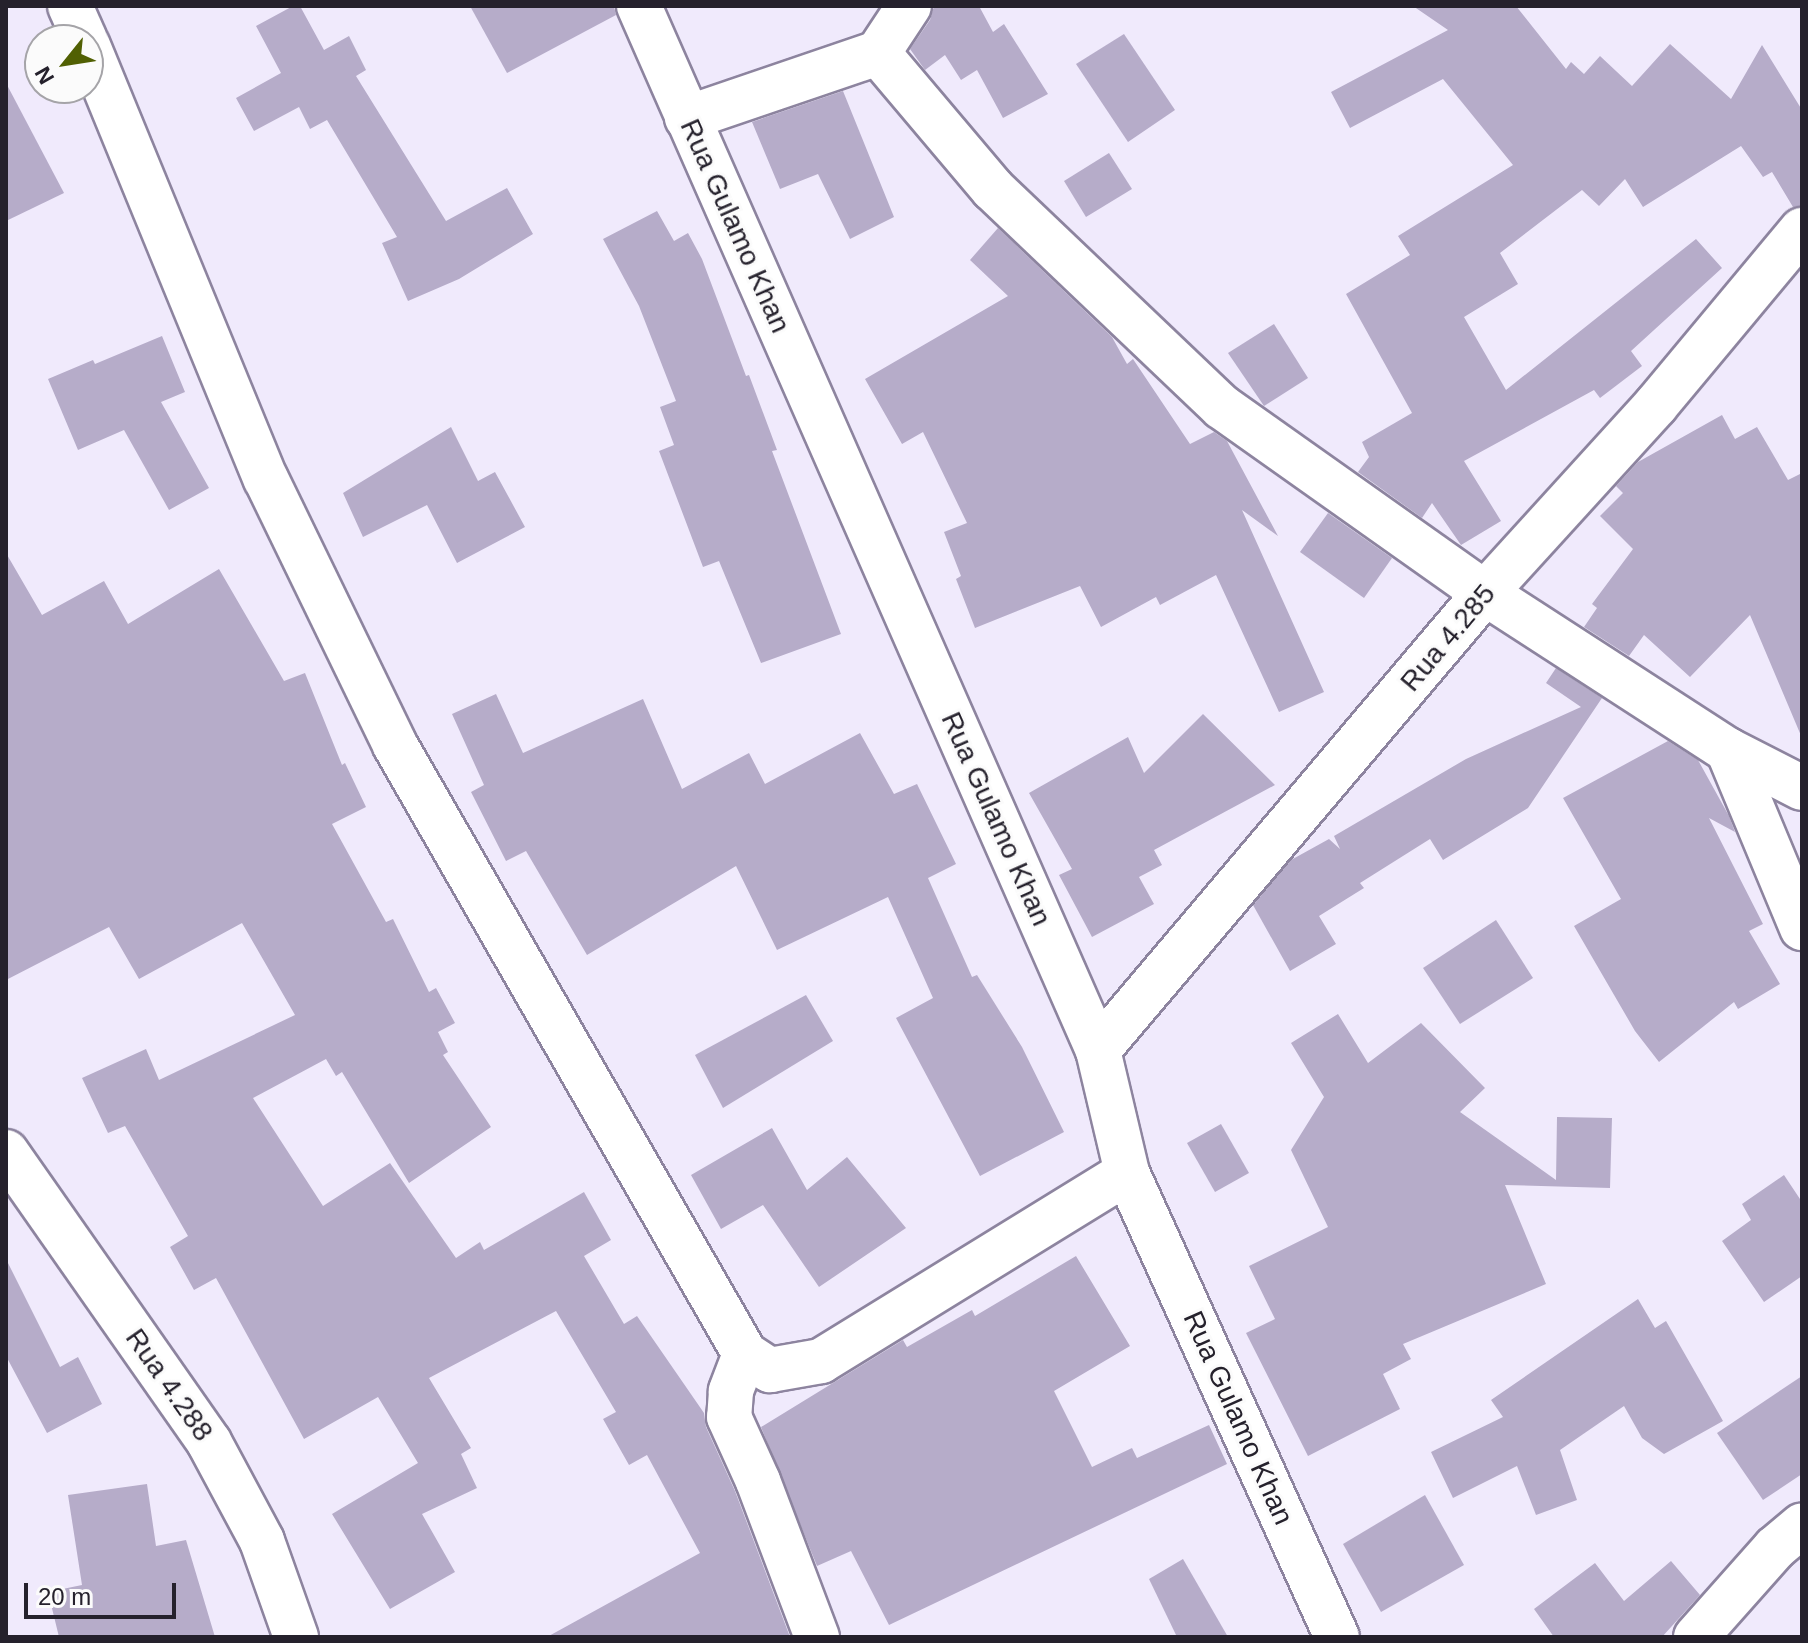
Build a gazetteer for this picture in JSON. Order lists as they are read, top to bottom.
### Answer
{
  "streets": {
    "street": ["Rua Gulamo Khan", "Rua 4.285", "Rua 4.288"]
  },
  "crossings": [
    ["Rua Gulamo Khan", "Rua 4.285"]
  ],
  "scale_bar": "20 m",
  "north": "bottom left"
}
